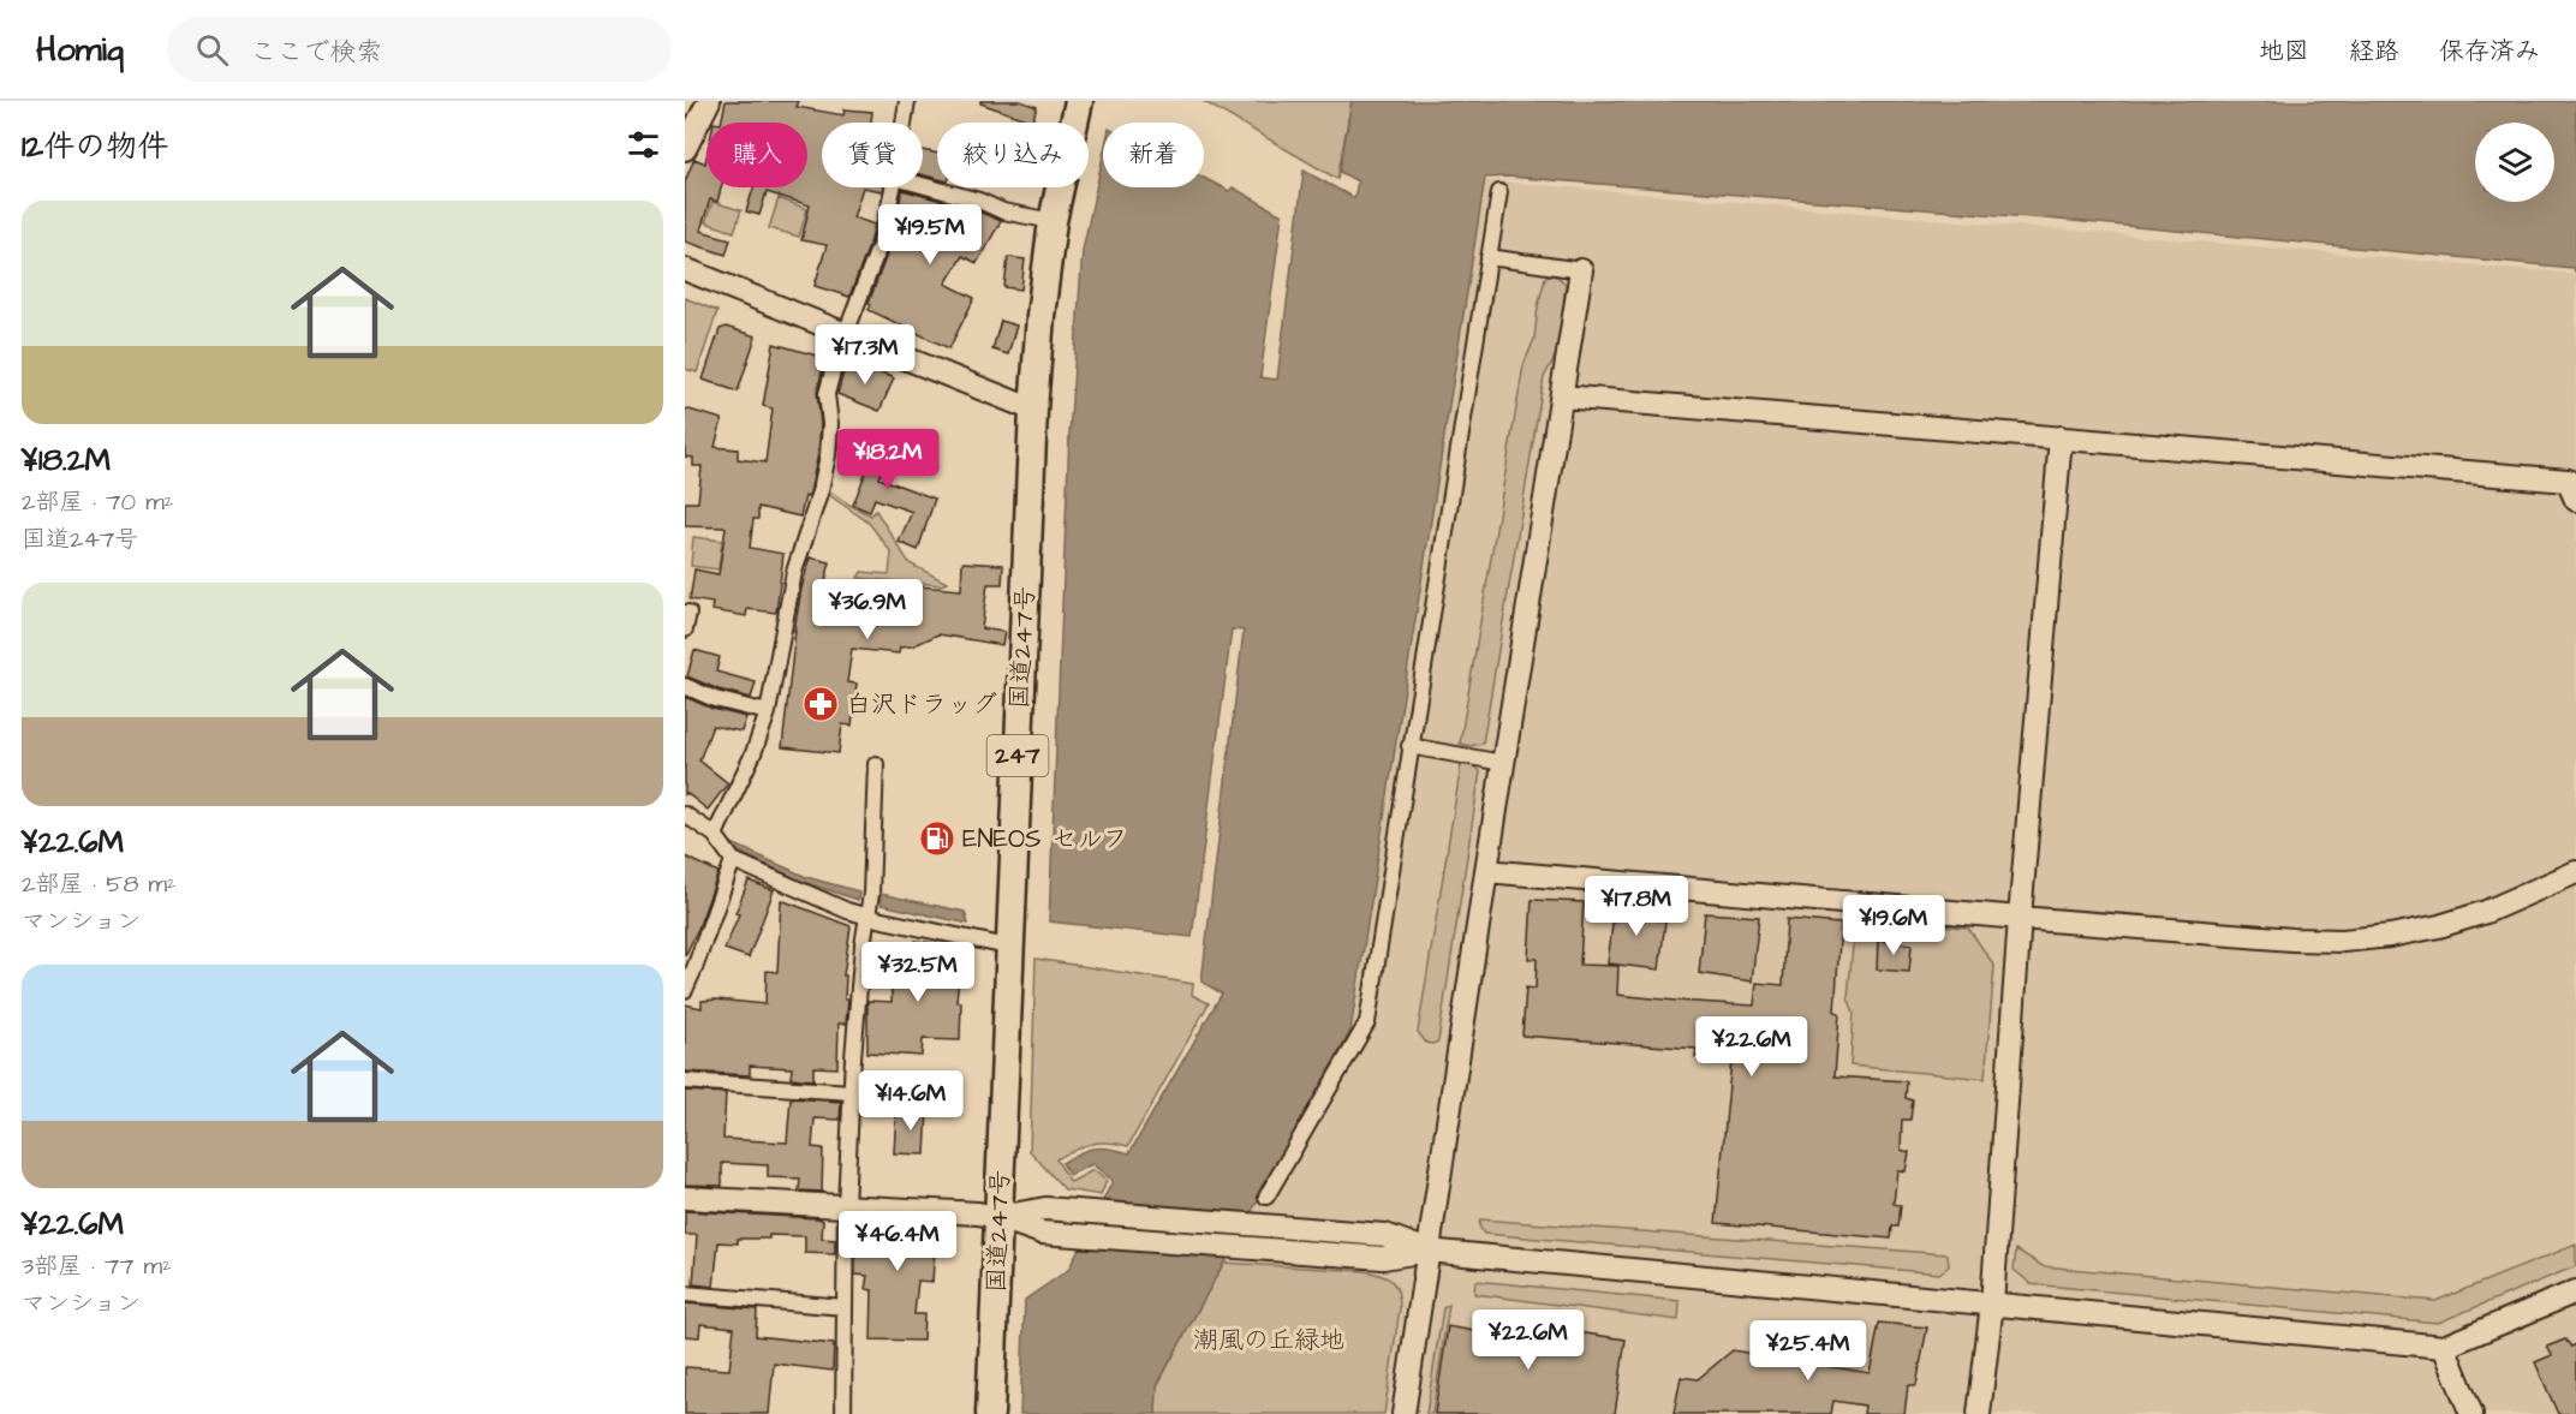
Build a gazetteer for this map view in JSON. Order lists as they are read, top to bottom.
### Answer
{
  "streets": {
    "highway": ["国道247号", "247"]
  },
  "parks": ["潮風の丘緑地"],
  "places": {
    "pharmacy": ["白沢ドラッグ"],
    "fuel station": ["ENEOS セルフ"]
  },
  "page": {
    "header": "Homiq",
    "search": "ここで検索",
    "nav": ["地図", "経路", "保存済み"],
    "heading": "12件の物件",
    "chip": [
      "購入",
      "賃貸",
      "絞り込み",
      "新着"
    ],
    "list": [
      {
        "name": "¥18.2M",
        "note": "2部屋 · 70 m² · 国道247号"
      },
      {
        "name": "¥22.6M",
        "note": "2部屋 · 58 m² · マンション"
      },
      {
        "name": "¥22.6M",
        "note": "3部屋 · 77 m² · マンション"
      }
    ],
    "price": [
      "¥19.5M",
      "¥17.3M",
      "¥18.2M",
      "¥36.9M",
      "¥17.8M",
      "¥19.6M",
      "¥32.5M",
      "¥22.6M",
      "¥14.6M",
      "¥46.4M",
      "¥22.6M",
      "¥25.4M"
    ]
  }
}
